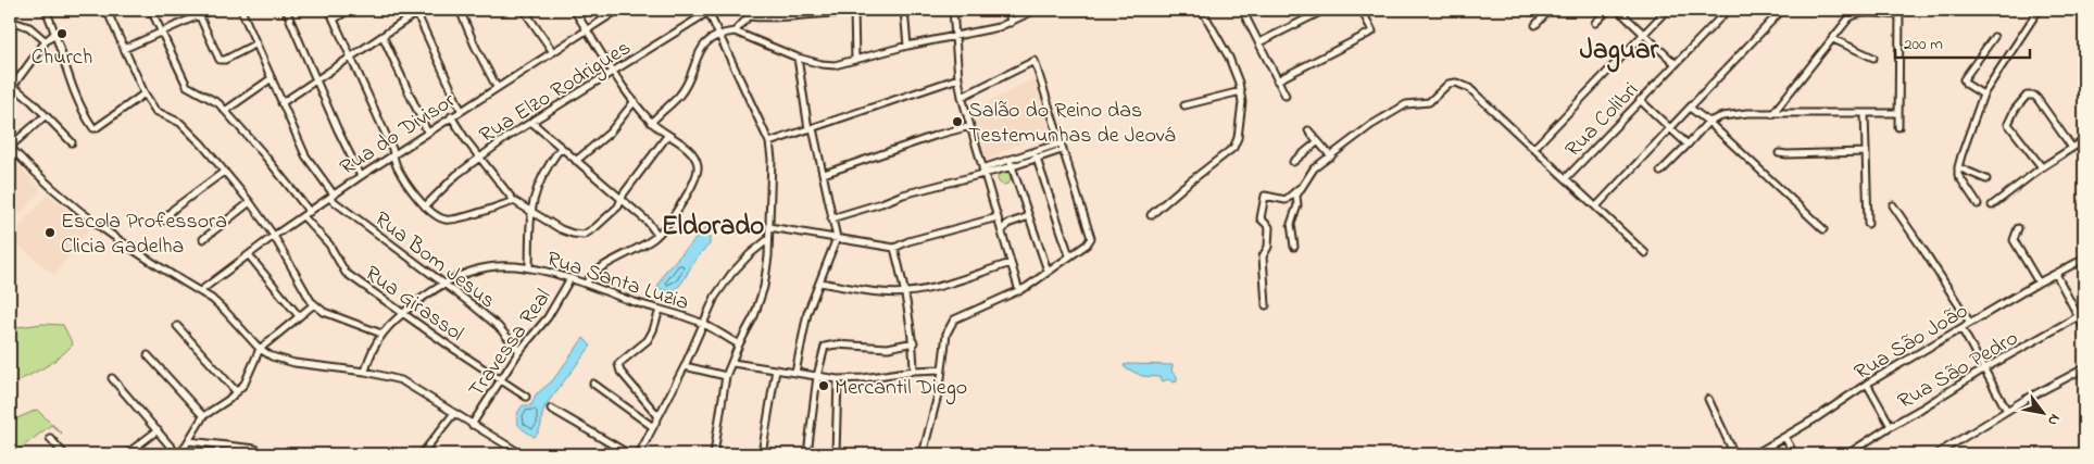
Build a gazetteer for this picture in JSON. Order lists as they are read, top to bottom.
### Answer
{
  "streets": {
    "street": [
      "Rua Elzo Rodrigues",
      "Rua Colibri",
      "Rua do Divisor",
      "Rua Bom Jesus",
      "Rua Santa Luzia",
      "Rua Girassol",
      "Rua São João",
      "Travessa Real",
      "Rua São Pedro"
    ]
  },
  "crossings": [
    ["Rua do Divisor", "Rua Bom Jesus"],
    ["Rua do Divisor", "Rua Girassol"],
    ["Rua Bom Jesus", "Rua Santa Luzia"],
    ["Rua Bom Jesus", "Travessa Real"],
    ["Rua Santa Luzia", "Rua Girassol"],
    ["Rua Santa Luzia", "Travessa Real"],
    ["Rua Girassol", "Travessa Real"]
  ],
  "districts": ["Jaguar", "Eldorado"],
  "places": [
    "Church",
    "Salão do Reino das Testemunhas de Jeová",
    "Escola Professora Clicia Gadelha",
    "Mercantil Diego"
  ],
  "scale_bar": "200 m",
  "north": "bottom right"
}
